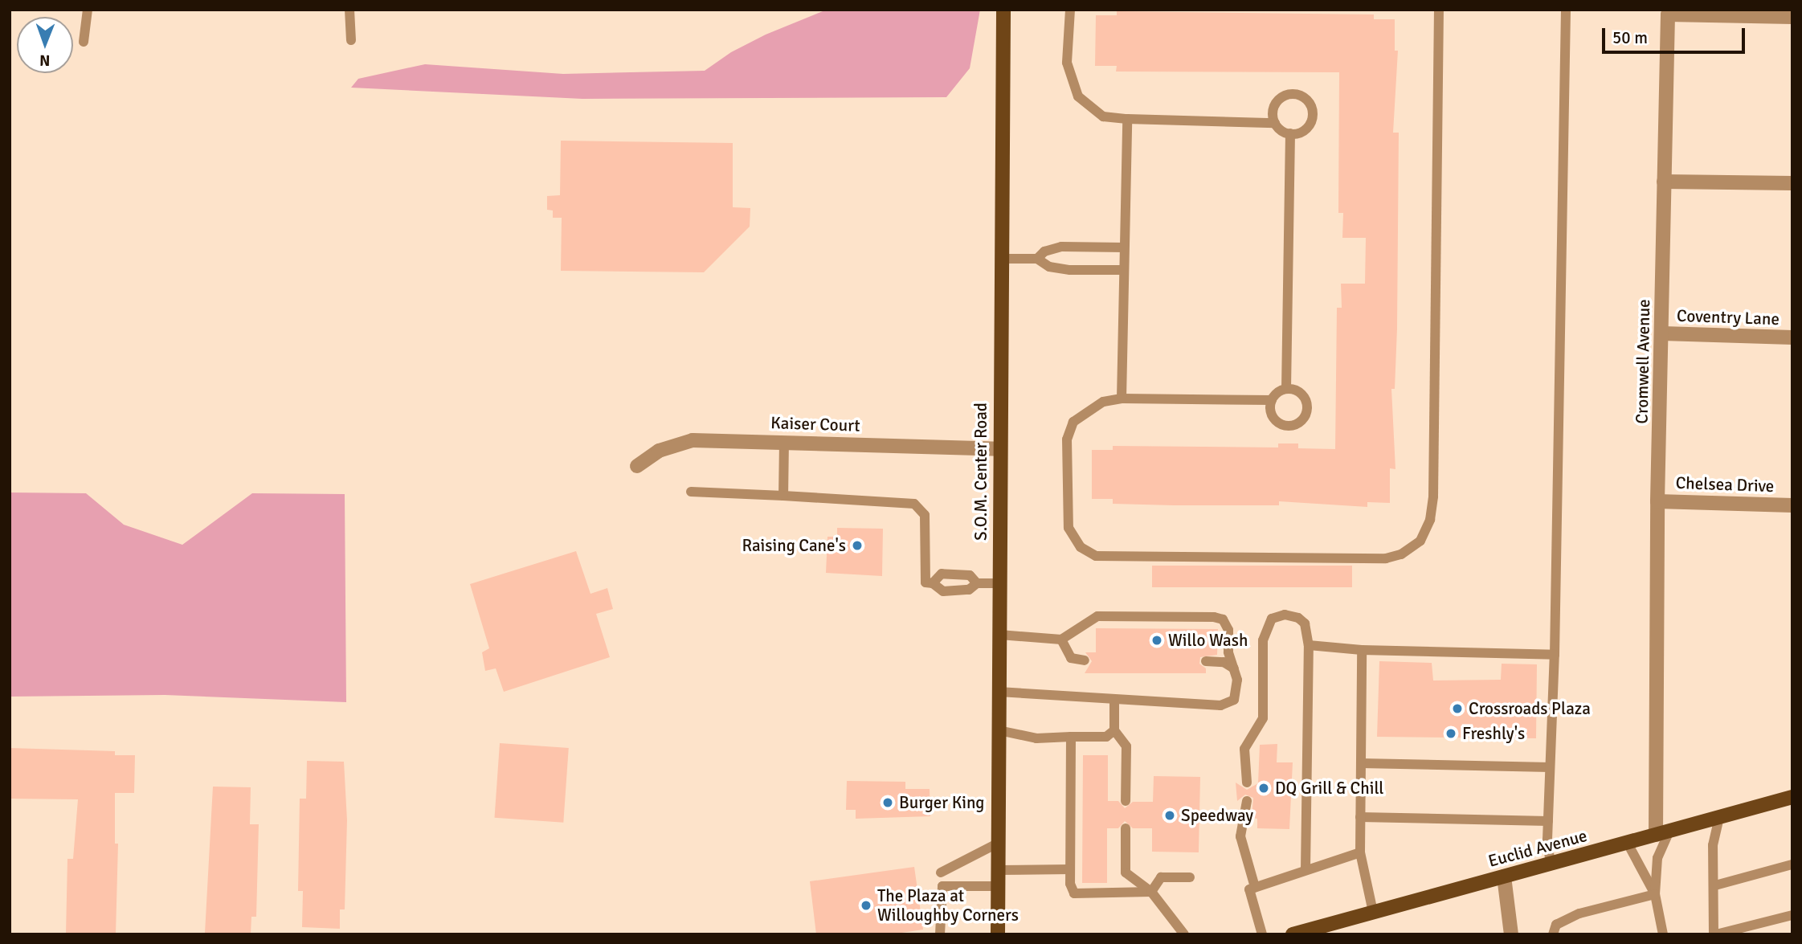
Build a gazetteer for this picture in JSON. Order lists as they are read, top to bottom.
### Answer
{
  "streets": {
    "main road": ["S.O.M. Center Road", "Euclid Avenue"],
    "street": [
      "Coventry Lane",
      "Cromwell Avenue",
      "Kaiser Court",
      "Chelsea Drive"
    ]
  },
  "crossings": [
    ["Coventry Lane", "Cromwell Avenue"],
    ["Cromwell Avenue", "Chelsea Drive"],
    ["Cromwell Avenue", "Euclid Avenue"],
    ["Kaiser Court", "S.O.M. Center Road"]
  ],
  "places": [
    "Raising Cane's",
    "Willo Wash",
    "Crossroads Plaza",
    "Freshly's",
    "DQ Grill & Chill",
    "Burger King",
    "Speedway",
    "The Plaza at Willoughby Corners"
  ],
  "scale_bar": "50 m",
  "north": "bottom"
}
